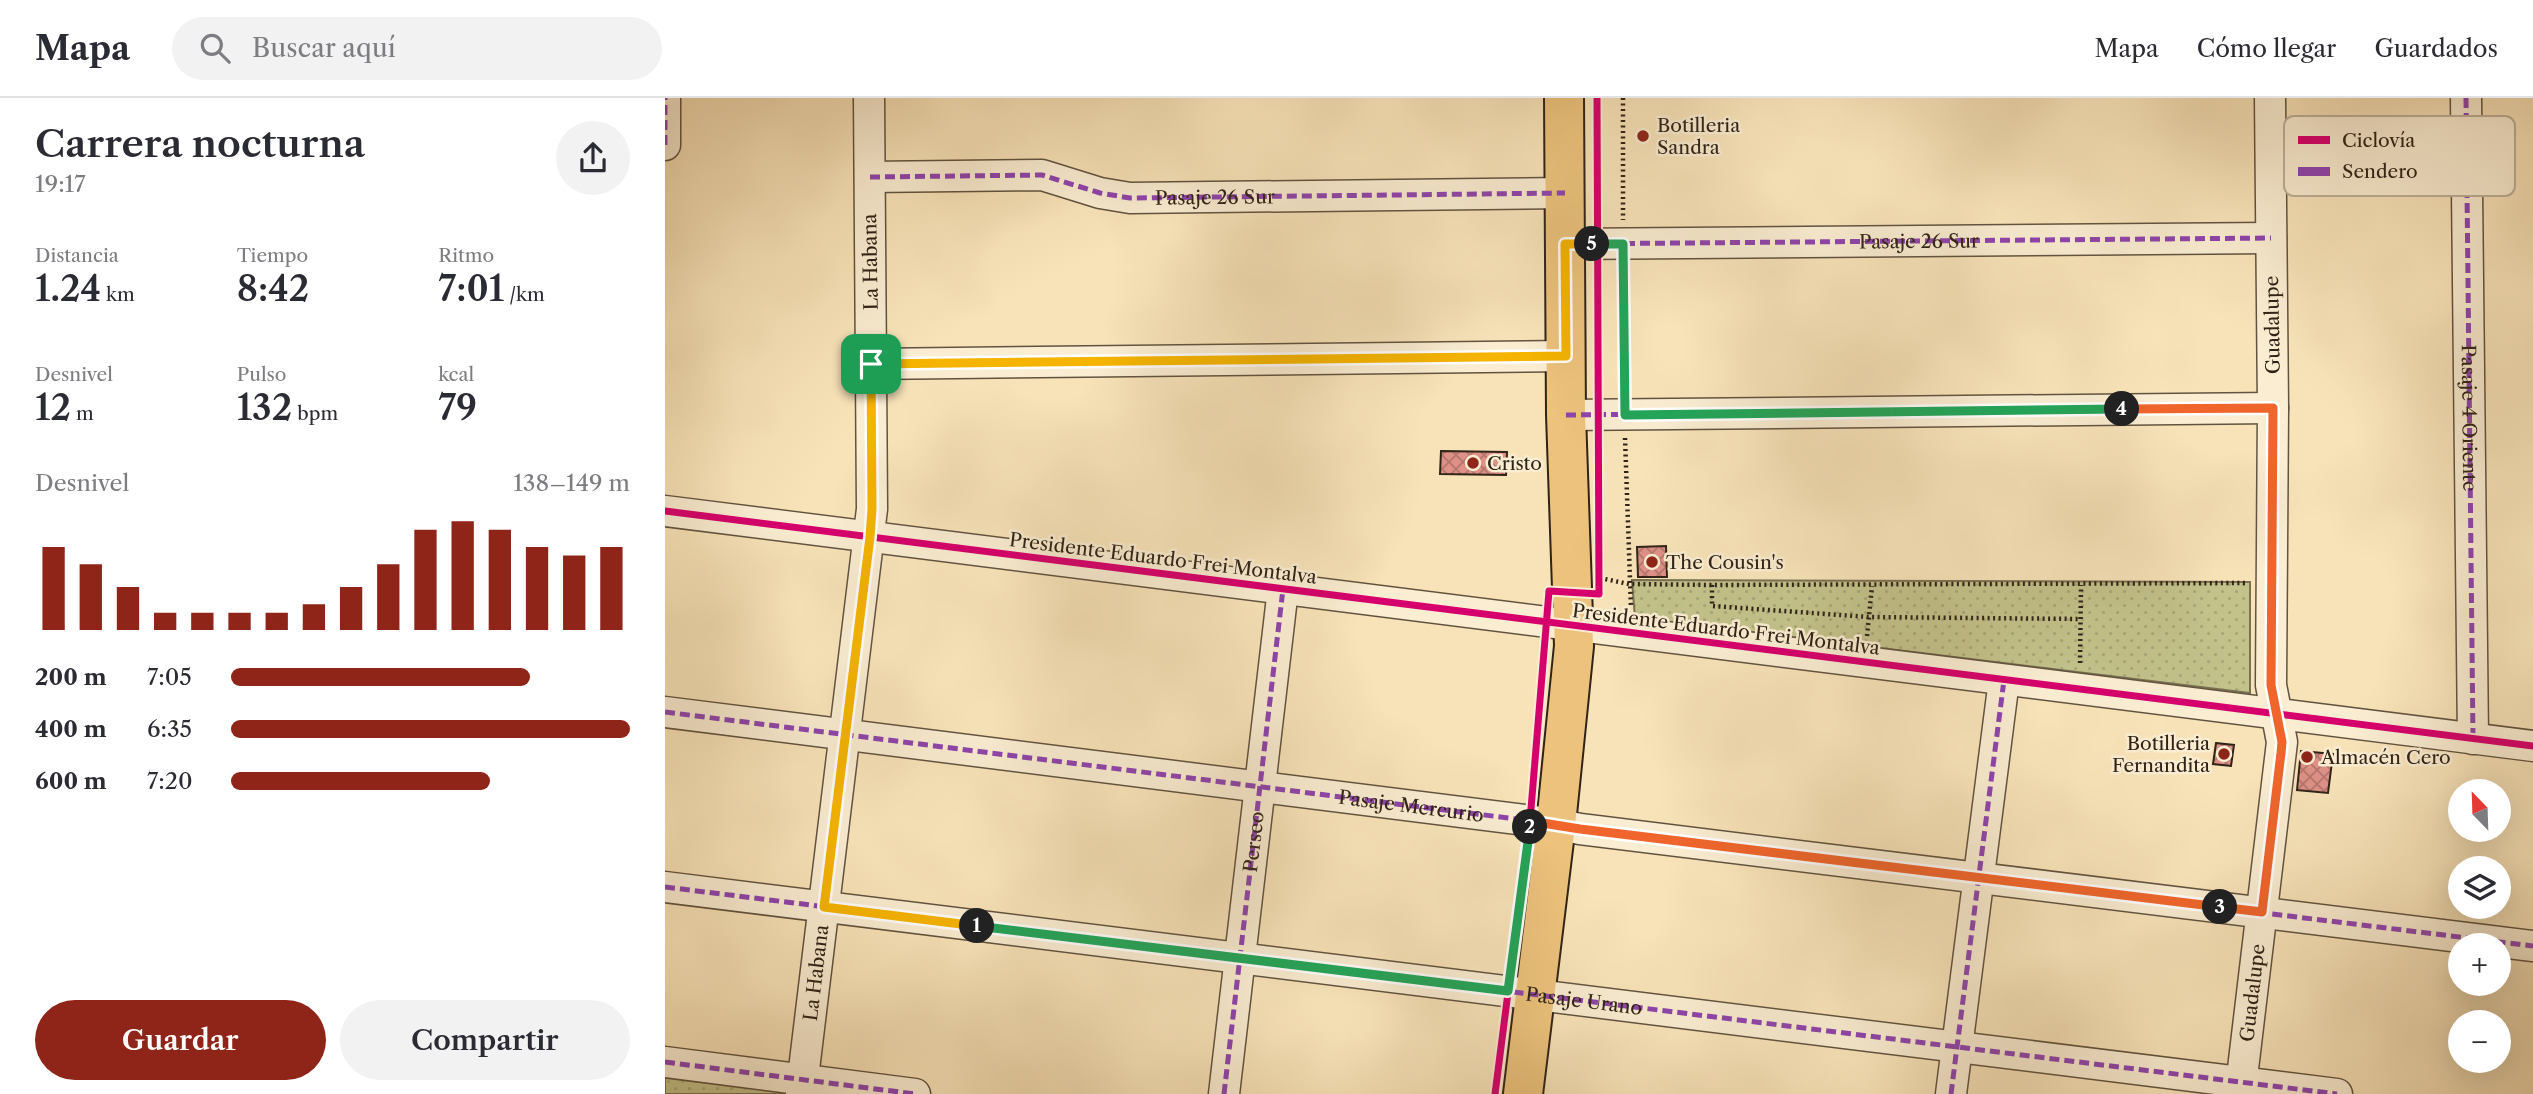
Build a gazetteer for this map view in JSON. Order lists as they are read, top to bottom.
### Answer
{
  "streets": {
    "street": [
      "Pasaje 26 Sur",
      "La Habana",
      "Guadalupe",
      "Pasaje 4 Oriente",
      "Presidente Eduardo Frei Montalva",
      "Pasaje Mercurio",
      "Perseo",
      "Pasaje Urano"
    ]
  },
  "crossings": [
    ["Pasaje 26 Sur", "La Habana"],
    ["Pasaje 26 Sur", "Guadalupe"],
    ["La Habana", "Presidente Eduardo Frei Montalva"],
    ["La Habana", "Pasaje Mercurio"],
    ["La Habana", "Pasaje Urano"],
    ["Guadalupe", "Presidente Eduardo Frei Montalva"],
    ["Guadalupe", "Pasaje Mercurio"],
    ["Guadalupe", "Pasaje Urano"],
    ["Pasaje 4 Oriente", "Presidente Eduardo Frei Montalva"],
    ["Presidente Eduardo Frei Montalva", "Perseo"],
    ["Pasaje Mercurio", "Perseo"],
    ["Perseo", "Pasaje Urano"]
  ],
  "places": [
    "Botilleria Sandra",
    "Cristo",
    "The Cousin's",
    "Botilleria Fernandita",
    "Almacén Cero"
  ],
  "legend": ["Ciclovía", "Sendero"],
  "north": "top left",
  "page": {
    "header": "Mapa",
    "search": "Buscar aquí",
    "nav": ["Mapa", "Cómo llegar", "Guardados"],
    "heading": ["Carrera nocturna", "19:17"],
    "stats": [
      ["Distancia", "1.24 km"],
      ["Tiempo", "8:42"],
      ["Ritmo", "7:01 /km"],
      ["Desnivel", "12 m"],
      ["Pulso", "132 bpm"],
      ["kcal", "79"]
    ],
    "pins": [
      "5",
      "4",
      "2",
      "3",
      "1"
    ],
    "chart": ["Desnivel", "138–149 m"],
    "list": [
      {
        "name": "200 m",
        "note": "7:05"
      },
      {
        "name": "400 m",
        "note": "6:35"
      },
      {
        "name": "600 m",
        "note": "7:20"
      }
    ],
    "map_buttons": ["+", "−"],
    "buttons": ["Guardar", "Compartir"]
  }
}
